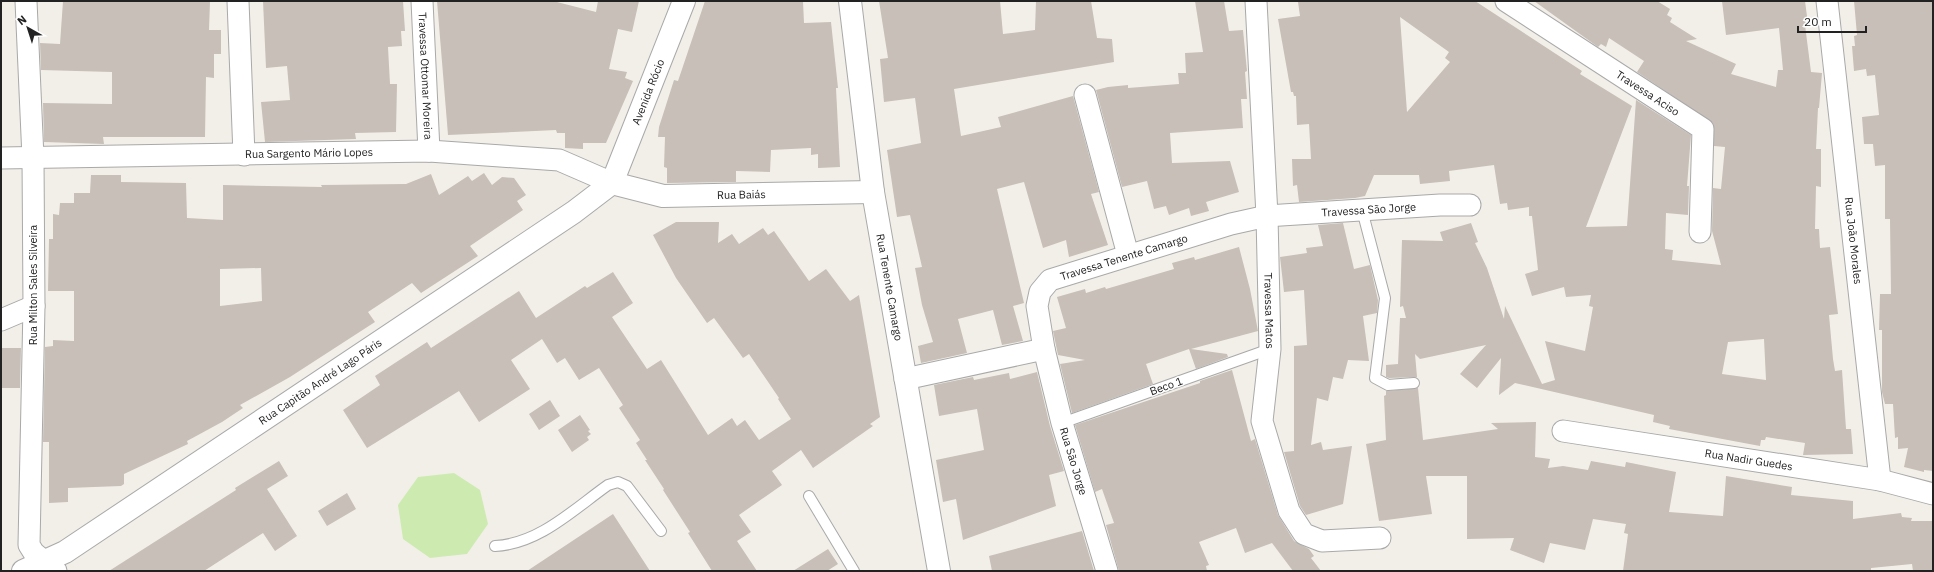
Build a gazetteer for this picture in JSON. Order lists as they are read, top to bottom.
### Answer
{
  "streets": {
    "street": [
      "Travessa Ottomar Moreira",
      "Avenida Rócio",
      "Travessa Aciso",
      "Rua Sargento Mário Lopes",
      "Rua Baiás",
      "Travessa São Jorge",
      "Rua João Morales",
      "Travessa Tenente Camargo",
      "Rua Milton Sales Silveira",
      "Rua Tenente Camargo",
      "Travessa Matos",
      "Rua Capitão André Lago Páris",
      "Rua Nadir Guedes",
      "Rua São Jorge"
    ],
    "lane": ["Beco 1"]
  },
  "crossings": [
    ["Travessa Ottomar Moreira", "Rua Sargento Mário Lopes"],
    ["Avenida Rócio", "Rua Sargento Mário Lopes"],
    ["Avenida Rócio", "Rua Baiás"],
    ["Avenida Rócio", "Rua Capitão André Lago Páris"],
    ["Rua Sargento Mário Lopes", "Rua Baiás"],
    ["Rua Sargento Mário Lopes", "Rua Milton Sales Silveira"],
    ["Rua Sargento Mário Lopes", "Rua Capitão André Lago Páris"],
    ["Rua Baiás", "Rua Tenente Camargo"],
    ["Rua Baiás", "Rua Capitão André Lago Páris"],
    ["Travessa São Jorge", "Travessa Tenente Camargo"],
    ["Travessa São Jorge", "Travessa Matos"],
    ["Rua João Morales", "Rua Nadir Guedes"],
    ["Travessa Tenente Camargo", "Travessa Matos"],
    ["Travessa Tenente Camargo", "Rua São Jorge"],
    ["Rua Milton Sales Silveira", "Rua Capitão André Lago Páris"],
    ["Travessa Matos", "Beco 1"],
    ["Beco 1", "Rua São Jorge"]
  ],
  "scale_bar": "20 m",
  "north": "top left"
}
